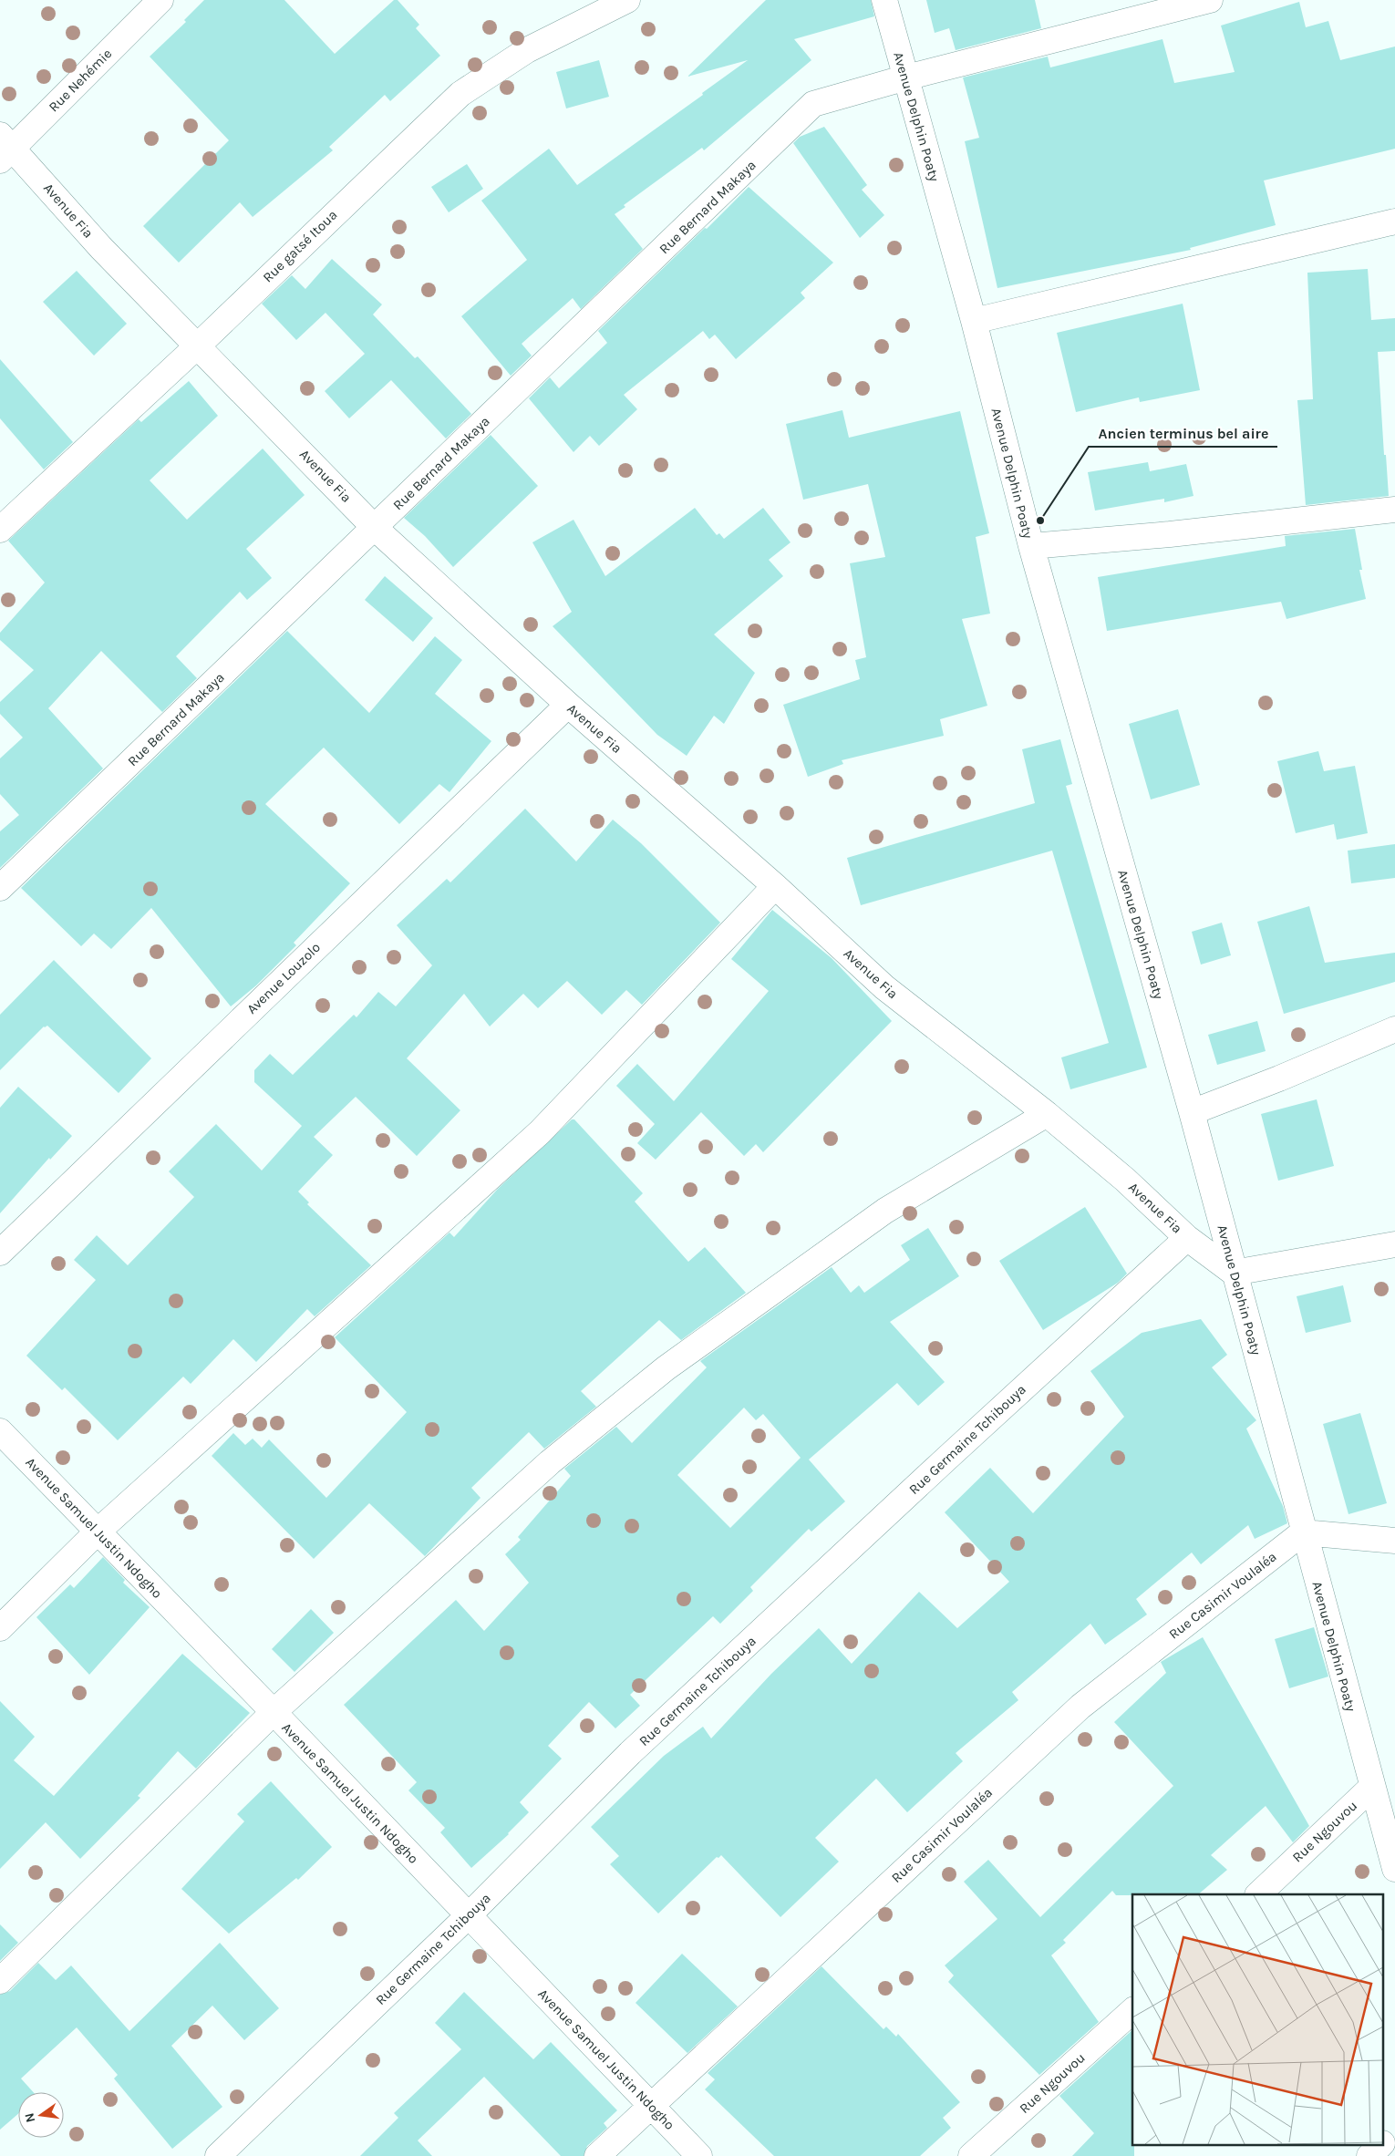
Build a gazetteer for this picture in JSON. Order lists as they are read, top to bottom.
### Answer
{
  "streets": {
    "street": [
      "Rue Nehémie",
      "Avenue Delphin Poaty",
      "Rue Bernard Makaya",
      "Avenue Fia",
      "Rue gatsé Itoua",
      "Avenue Louzolo",
      "Rue Germaine Tchibouya",
      "Avenue Samuel Justin Ndogho",
      "Rue Casimir Voulaléa",
      "Rue Ngouvou"
    ]
  },
  "crossings": [
    ["Rue Nehémie", "Avenue Fia"],
    ["Avenue Delphin Poaty", "Rue Bernard Makaya"],
    ["Avenue Delphin Poaty", "Avenue Fia"],
    ["Avenue Delphin Poaty", "Rue Casimir Voulaléa"],
    ["Avenue Delphin Poaty", "Rue Ngouvou"],
    ["Rue Bernard Makaya", "Avenue Fia"],
    ["Avenue Fia", "Rue gatsé Itoua"],
    ["Avenue Fia", "Avenue Louzolo"],
    ["Avenue Fia", "Rue Germaine Tchibouya"],
    ["Rue Germaine Tchibouya", "Avenue Samuel Justin Ndogho"],
    ["Avenue Samuel Justin Ndogho", "Rue Casimir Voulaléa"]
  ],
  "places": ["Ancien terminus bel aire"],
  "north": "left"
}
